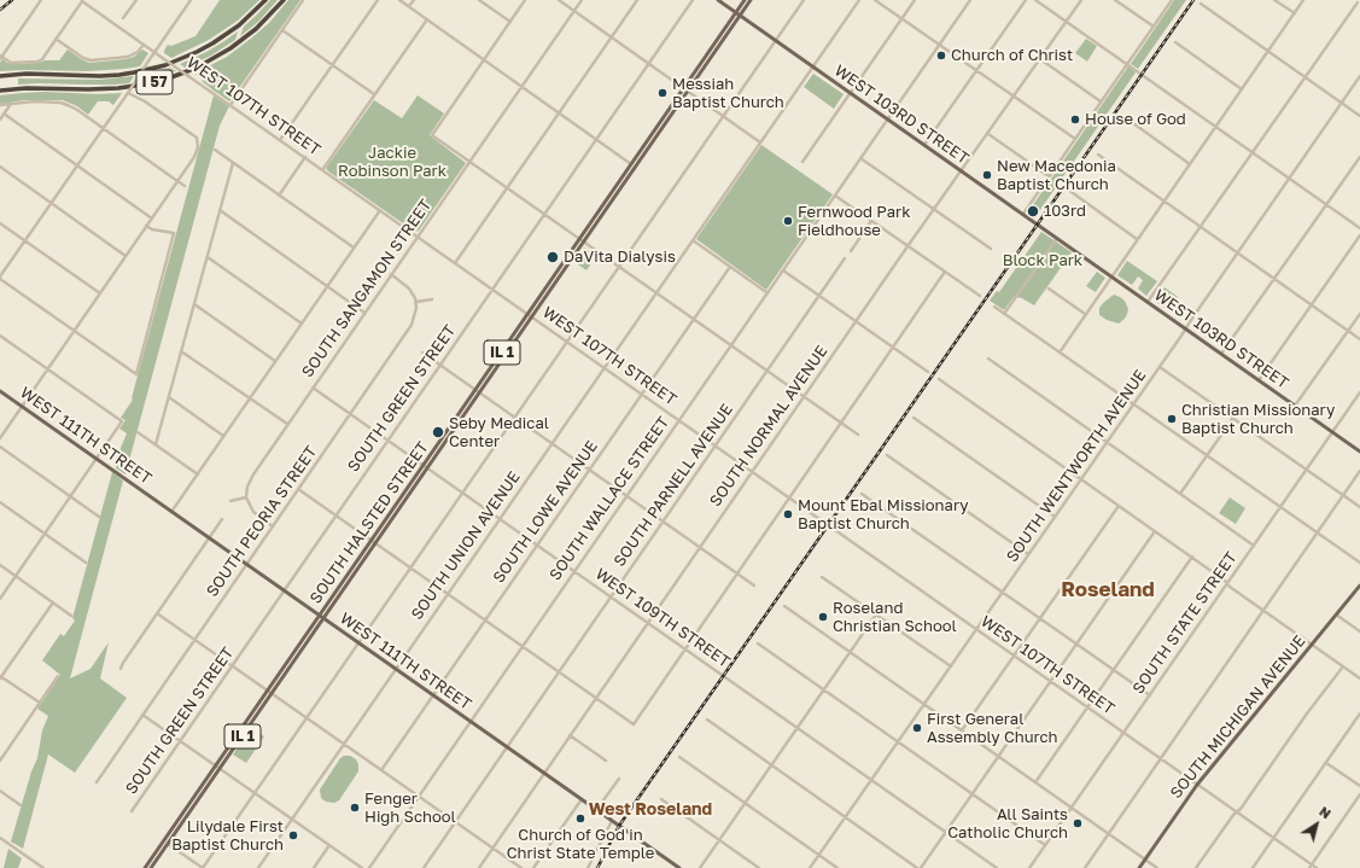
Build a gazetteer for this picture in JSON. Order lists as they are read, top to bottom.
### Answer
{
  "streets": {
    "highway": ["I 57"],
    "main road": [
      "WEST 103RD STREET",
      "IL 1",
      "WEST 111TH STREET",
      "SOUTH HALSTED STREET",
      "SOUTH MICHIGAN AVENUE"
    ],
    "street": [
      "WEST 107TH STREET",
      "SOUTH SANGAMON STREET",
      "SOUTH GREEN STREET",
      "SOUTH NORMAL AVENUE",
      "SOUTH WENTWORTH AVENUE",
      "SOUTH PARNELL AVENUE",
      "SOUTH WALLACE STREET",
      "SOUTH LOWE AVENUE",
      "SOUTH PEORIA STREET",
      "SOUTH UNION AVENUE",
      "WEST 109TH STREET",
      "SOUTH STATE STREET"
    ]
  },
  "crossings": [
    ["WEST 107TH STREET", "SOUTH SANGAMON STREET"],
    ["WEST 107TH STREET", "SOUTH GREEN STREET"],
    ["WEST 107TH STREET", "SOUTH NORMAL AVENUE"],
    ["WEST 107TH STREET", "SOUTH WENTWORTH AVENUE"],
    ["WEST 107TH STREET", "SOUTH PARNELL AVENUE"],
    ["WEST 107TH STREET", "SOUTH WALLACE STREET"],
    ["WEST 107TH STREET", "SOUTH LOWE AVENUE"],
    ["WEST 107TH STREET", "SOUTH HALSTED STREET"],
    ["WEST 107TH STREET", "SOUTH UNION AVENUE"],
    ["WEST 107TH STREET", "SOUTH STATE STREET"],
    ["WEST 107TH STREET", "SOUTH MICHIGAN AVENUE"],
    ["WEST 103RD STREET", "SOUTH NORMAL AVENUE"],
    ["WEST 103RD STREET", "SOUTH WENTWORTH AVENUE"],
    ["WEST 103RD STREET", "SOUTH WALLACE STREET"],
    ["WEST 103RD STREET", "SOUTH HALSTED STREET"],
    ["WEST 103RD STREET", "SOUTH UNION AVENUE"],
    ["WEST 103RD STREET", "SOUTH STATE STREET"],
    ["SOUTH SANGAMON STREET", "WEST 109TH STREET"],
    ["SOUTH GREEN STREET", "WEST 111TH STREET"],
    ["SOUTH GREEN STREET", "WEST 109TH STREET"],
    ["SOUTH NORMAL AVENUE", "WEST 111TH STREET"],
    ["SOUTH NORMAL AVENUE", "WEST 109TH STREET"],
    ["WEST 111TH STREET", "SOUTH PARNELL AVENUE"],
    ["WEST 111TH STREET", "SOUTH WALLACE STREET"],
    ["WEST 111TH STREET", "SOUTH LOWE AVENUE"],
    ["WEST 111TH STREET", "SOUTH PEORIA STREET"],
    ["WEST 111TH STREET", "SOUTH HALSTED STREET"],
    ["WEST 111TH STREET", "SOUTH UNION AVENUE"],
    ["SOUTH WENTWORTH AVENUE", "WEST 109TH STREET"],
    ["SOUTH PARNELL AVENUE", "WEST 109TH STREET"],
    ["SOUTH WALLACE STREET", "WEST 109TH STREET"],
    ["SOUTH LOWE AVENUE", "WEST 109TH STREET"],
    ["SOUTH PEORIA STREET", "WEST 109TH STREET"],
    ["SOUTH HALSTED STREET", "WEST 109TH STREET"],
    ["SOUTH UNION AVENUE", "WEST 109TH STREET"]
  ],
  "districts": ["Roseland", "West Roseland"],
  "parks": ["Jackie Robinson Park", "Block Park"],
  "places": [
    "Church of Christ",
    "Messiah Baptist Church",
    "House of God",
    "New Macedonia Baptist Church",
    "103rd",
    "Fernwood Park Fieldhouse",
    "DaVita Dialysis",
    "Christian Missionary Baptist Church",
    "Seby Medical Center",
    "Mount Ebal Missionary Baptist Church",
    "Roseland Christian School",
    "First General Assembly Church",
    "Fenger High School",
    "Church of God in Christ State Temple",
    "All Saints Catholic Church",
    "Lilydale First Baptist Church"
  ],
  "north": "top right"
}
